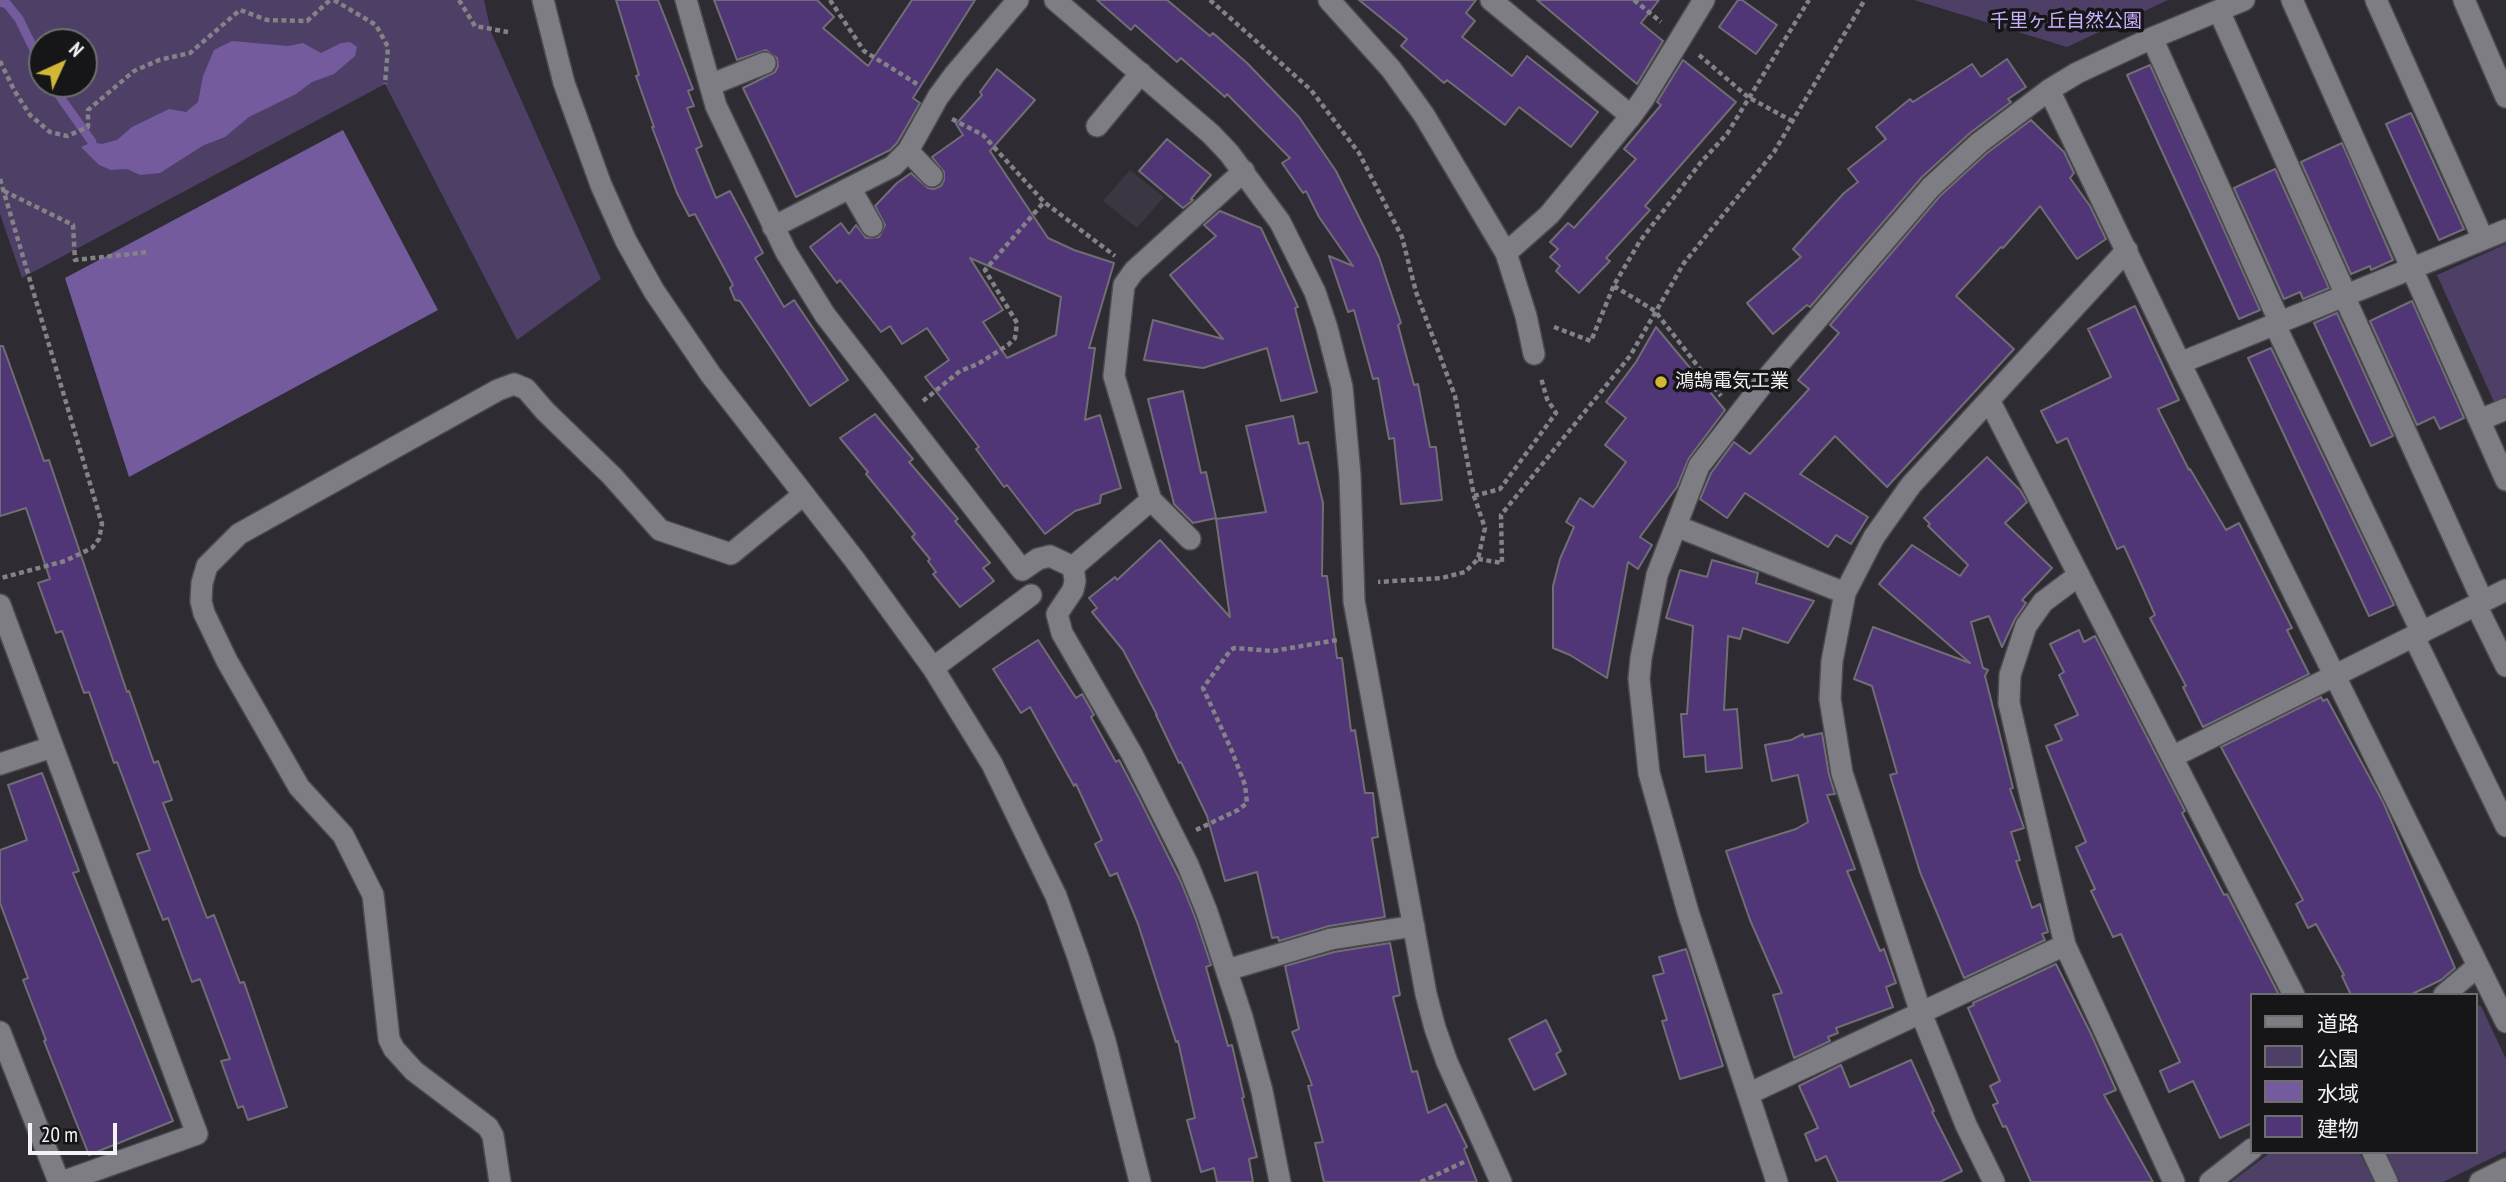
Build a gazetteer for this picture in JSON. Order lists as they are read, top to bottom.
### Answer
{
  "parks": ["千里ヶ丘自然公園"],
  "places": ["鴻鵠電気工業"],
  "legend": [
    "道路",
    "公園",
    "水域",
    "建物"
  ],
  "scale_bar": "20 m",
  "north": "top right"
}
